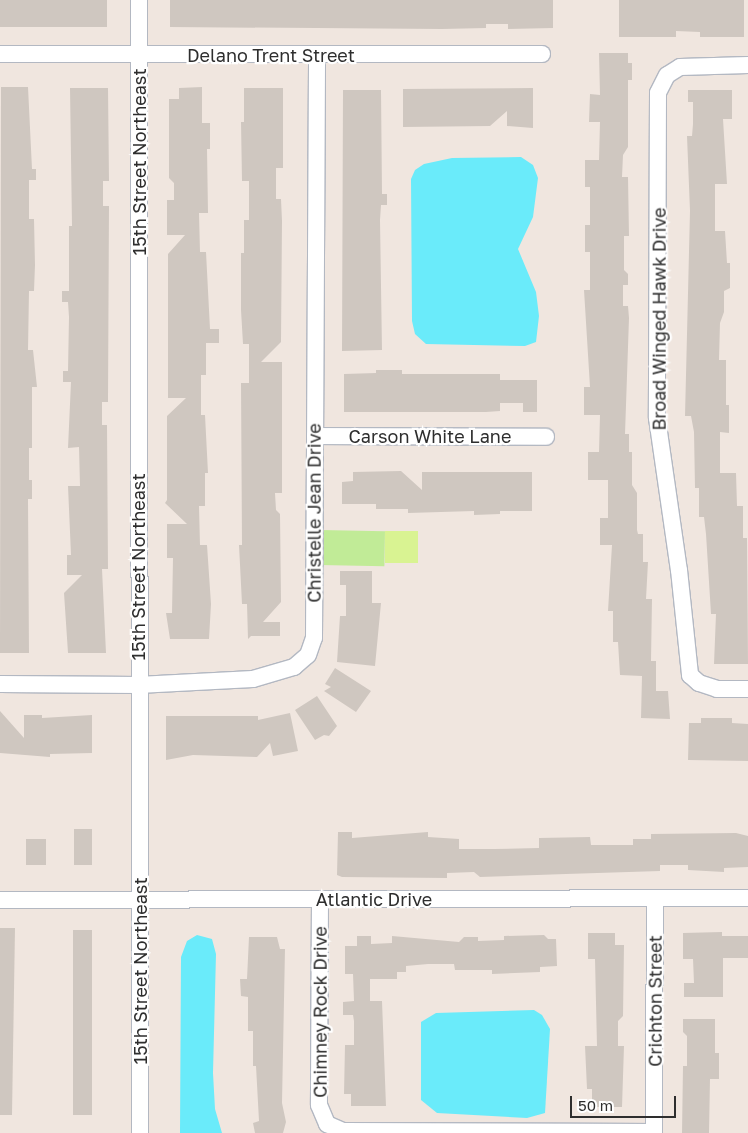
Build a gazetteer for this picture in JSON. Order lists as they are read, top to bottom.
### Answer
{
  "streets": {
    "street": [
      "Delano Trent Street",
      "15th Street Northeast",
      "Broad Winged Hawk Drive",
      "Carson White Lane",
      "Christelle Jean Drive",
      "Atlantic Drive",
      "Crichton Street",
      "Chimney Rock Drive"
    ]
  },
  "crossings": [
    ["Delano Trent Street", "15th Street Northeast"],
    ["Delano Trent Street", "Christelle Jean Drive"],
    ["15th Street Northeast", "Christelle Jean Drive"],
    ["15th Street Northeast", "Atlantic Drive"],
    ["Carson White Lane", "Christelle Jean Drive"],
    ["Atlantic Drive", "Crichton Street"],
    ["Atlantic Drive", "Chimney Rock Drive"],
    ["Crichton Street", "Chimney Rock Drive"]
  ],
  "scale_bar": "50 m"
}
